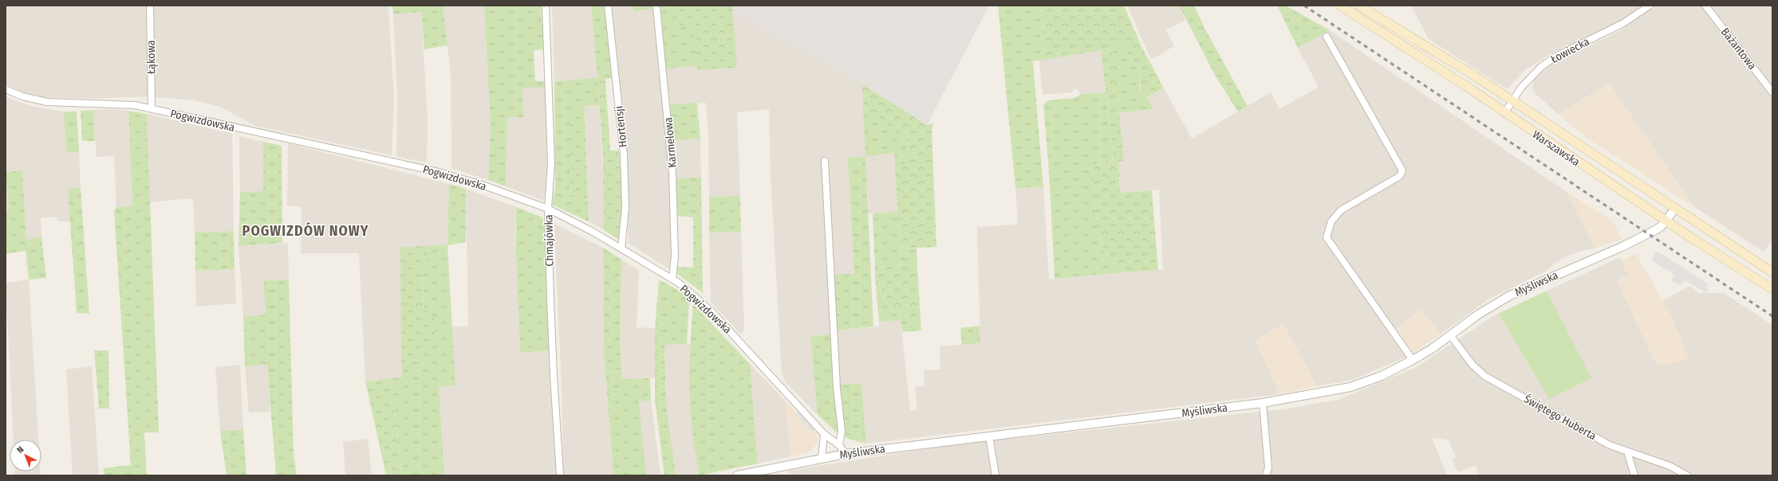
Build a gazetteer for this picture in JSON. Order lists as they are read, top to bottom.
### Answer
{
  "streets": {
    "main road": ["Warszawska"],
    "street": [
      "Bażantowa",
      "Łowiecka",
      "Łąkowa",
      "Pogwizdowska",
      "Hortensji",
      "Karmelowa",
      "Chmajówka",
      "Myśliwska",
      "Świętego Huberta"
    ]
  },
  "crossings": [
    ["Łowiecka", "Warszawska"],
    ["Łąkowa", "Pogwizdowska"],
    ["Pogwizdowska", "Hortensji"],
    ["Pogwizdowska", "Karmelowa"],
    ["Pogwizdowska", "Chmajówka"],
    ["Pogwizdowska", "Myśliwska"],
    ["Warszawska", "Myśliwska"],
    ["Myśliwska", "Świętego Huberta"]
  ],
  "districts": ["POGWIZDÓW NOWY"],
  "north": "top left"
}
